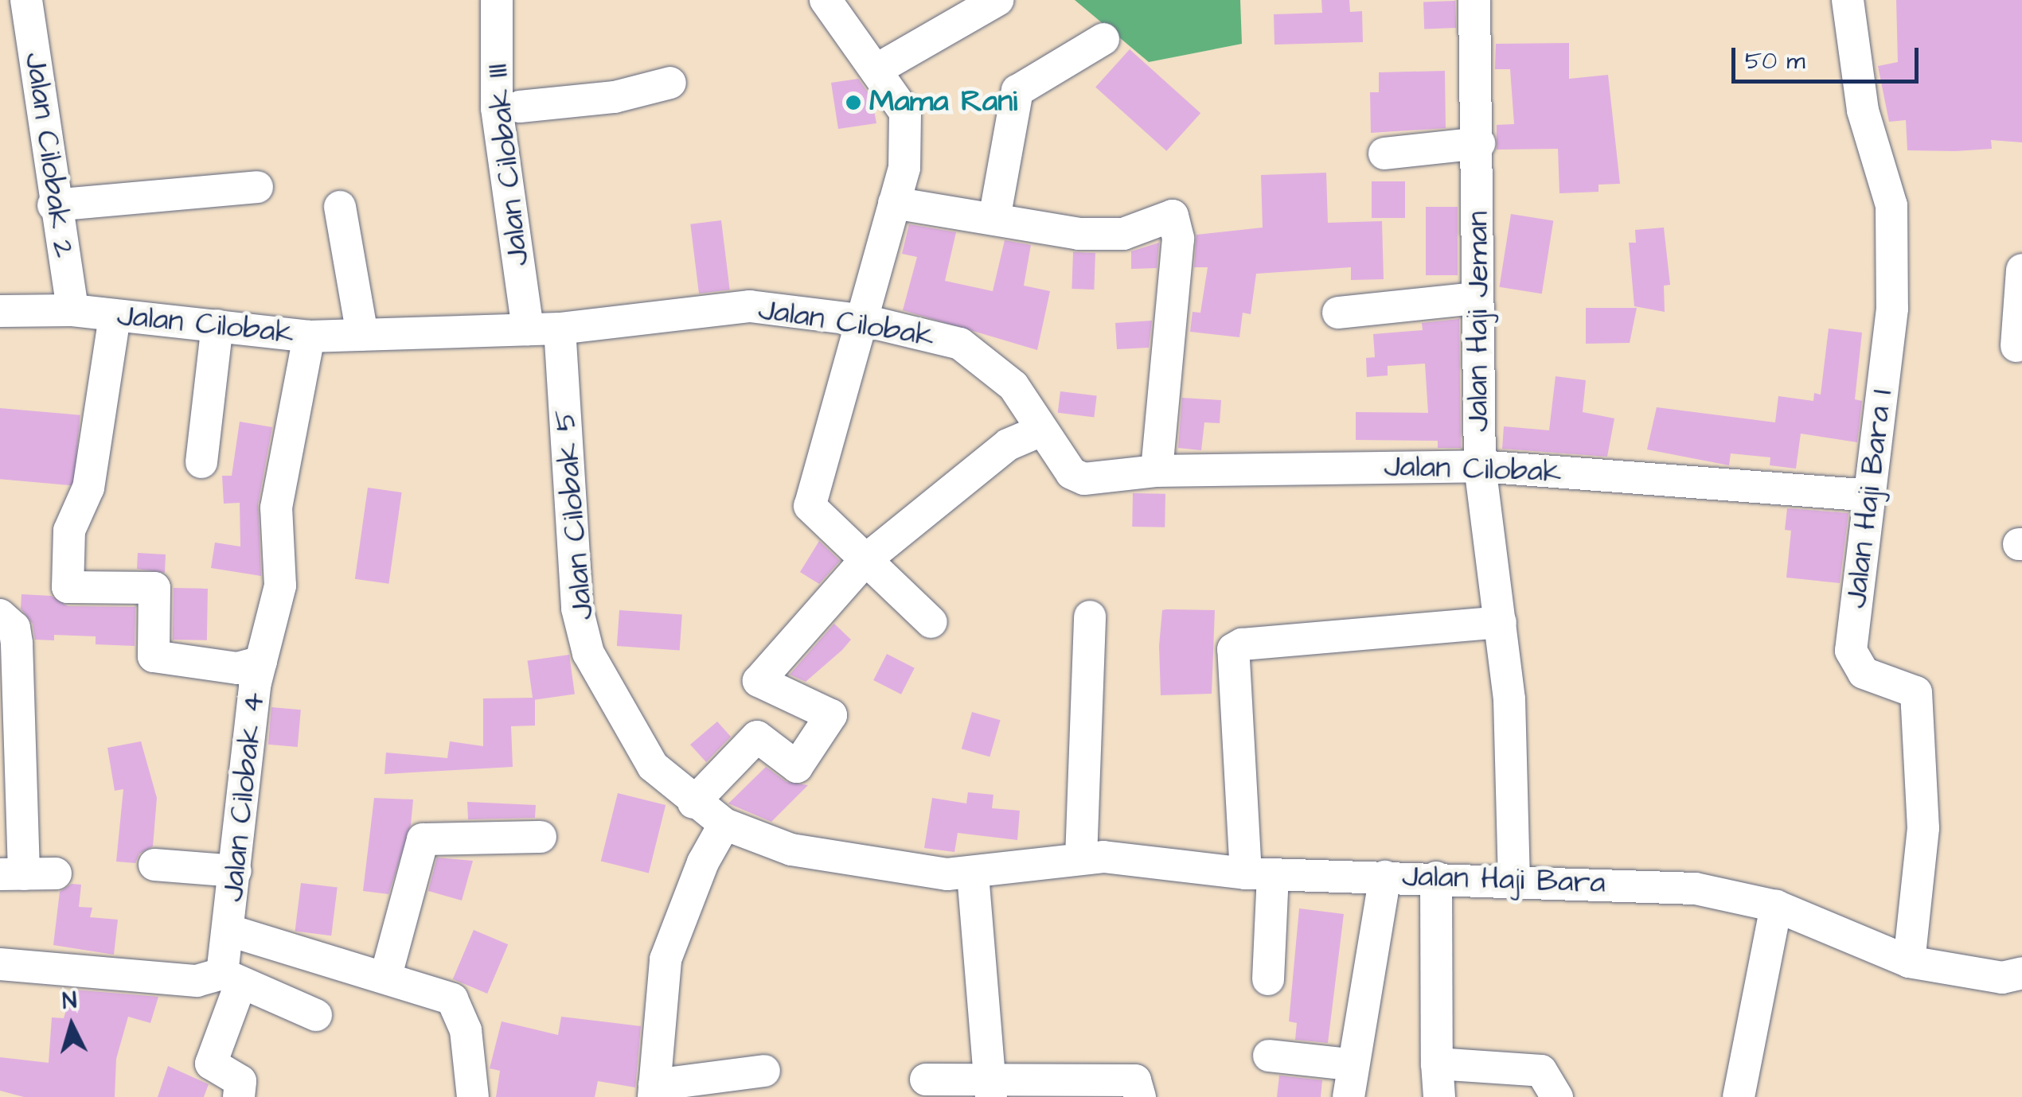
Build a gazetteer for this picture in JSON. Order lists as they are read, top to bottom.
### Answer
{
  "streets": {
    "street": [
      "Jalan Cilobak 2",
      "Jalan Cilobak III",
      "Jalan Haji Jeman",
      "Jalan Cilobak",
      "Jalan Haji Bara I",
      "Jalan Cilobak 5",
      "Jalan Cilobak 4",
      "Jalan Haji Bara"
    ]
  },
  "crossings": [
    ["Jalan Cilobak 2", "Jalan Cilobak"],
    ["Jalan Cilobak III", "Jalan Cilobak"],
    ["Jalan Cilobak III", "Jalan Cilobak 5"],
    ["Jalan Haji Jeman", "Jalan Cilobak"],
    ["Jalan Haji Jeman", "Jalan Haji Bara"],
    ["Jalan Cilobak", "Jalan Haji Bara I"],
    ["Jalan Cilobak", "Jalan Cilobak 5"],
    ["Jalan Cilobak", "Jalan Cilobak 4"],
    ["Jalan Haji Bara I", "Jalan Haji Bara"],
    ["Jalan Cilobak 5", "Jalan Haji Bara"]
  ],
  "places": ["Mama Rani"],
  "scale_bar": "50 m",
  "north": "top"
}
